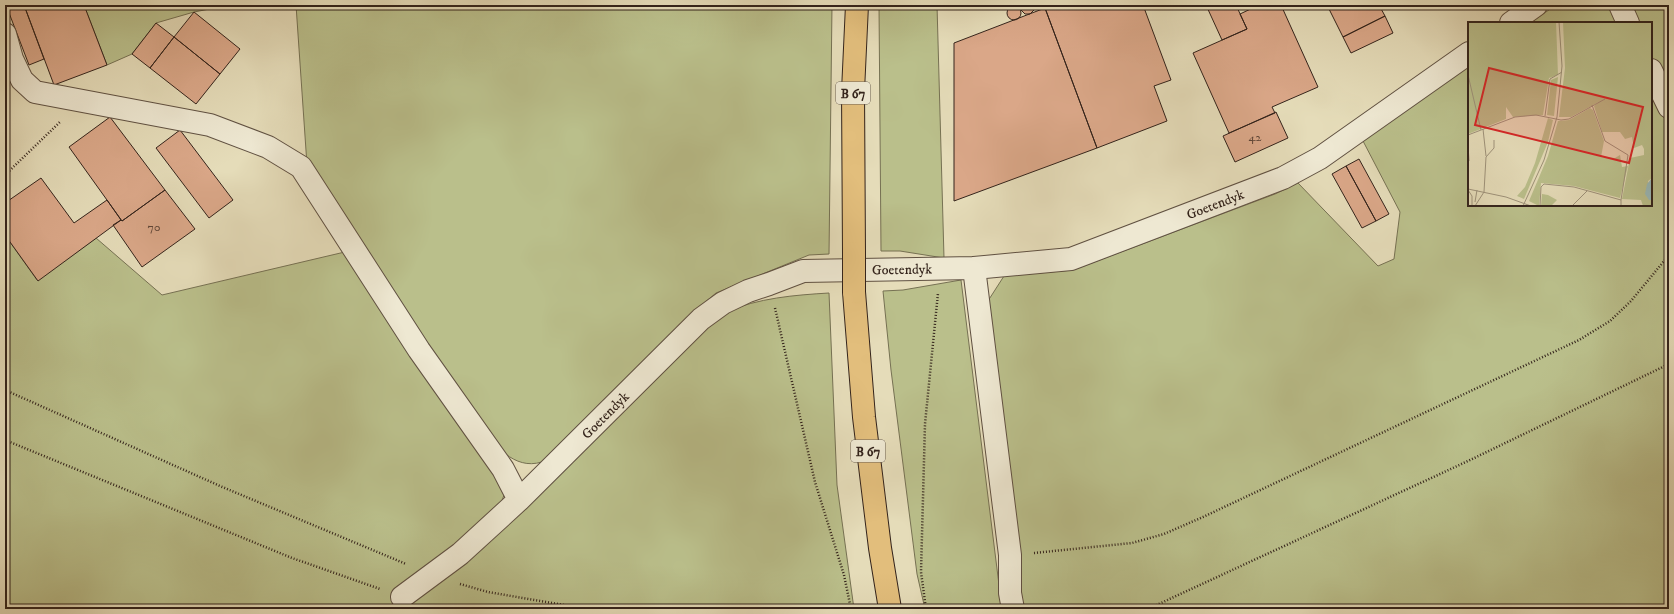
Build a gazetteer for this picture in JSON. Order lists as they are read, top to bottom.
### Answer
{
  "streets": {
    "main road": ["B 67"],
    "street": ["Goetendyk"]
  },
  "house_numbers": ["42", "70"]
}
